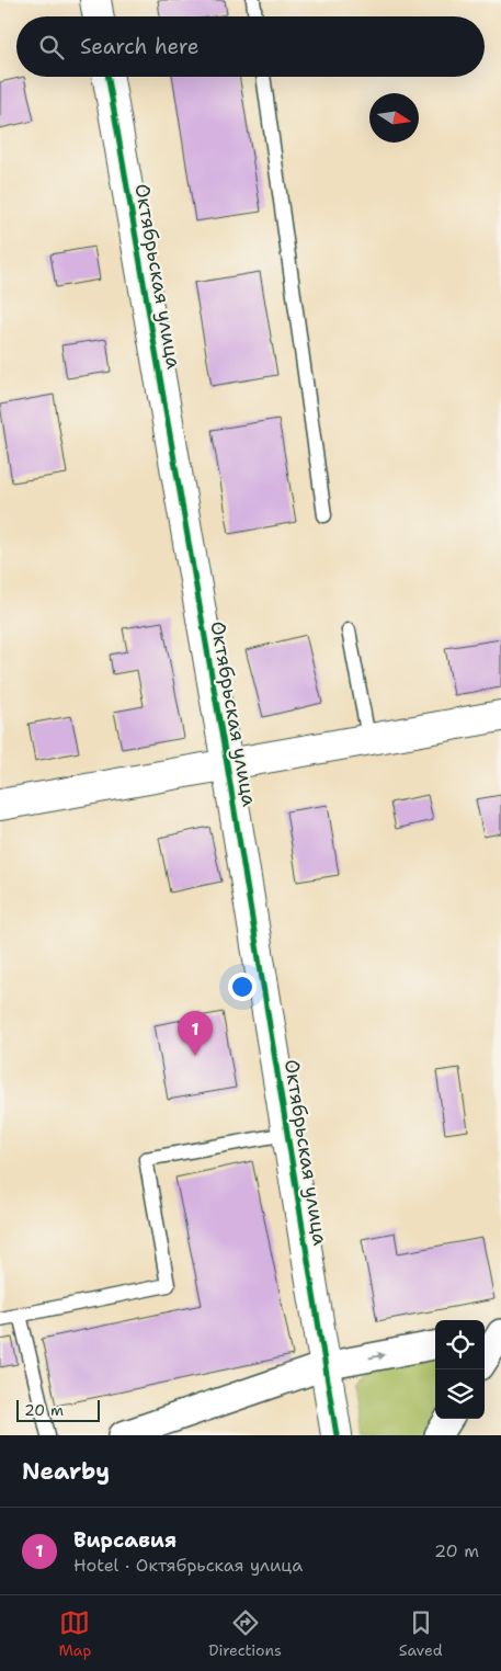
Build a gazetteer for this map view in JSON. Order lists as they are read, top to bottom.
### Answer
{
  "streets": {
    "street": ["Октябрьская улица"]
  },
  "scale_bar": "20 m",
  "north": "right",
  "page": {
    "search": "Search here",
    "pins": "1",
    "scale": "20 m",
    "heading": "Nearby",
    "list": [
      {
        "mark": "1",
        "name": "Вирсавия",
        "note": "Hotel · Октябрьская улица",
        "value": "20 m"
      }
    ],
    "nav": ["Map", "Directions", "Saved"]
  }
}
